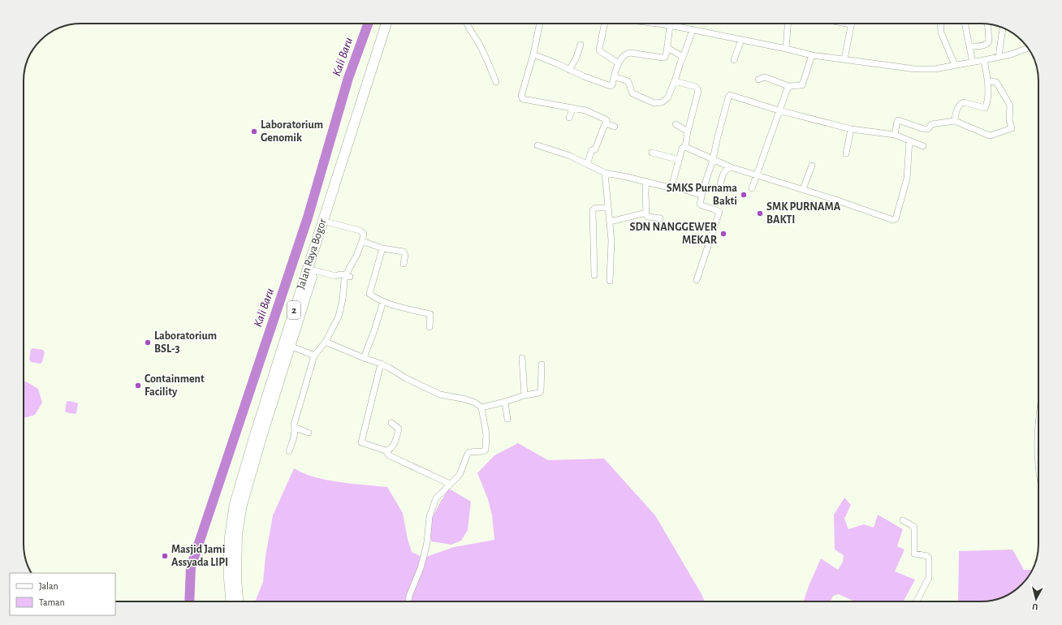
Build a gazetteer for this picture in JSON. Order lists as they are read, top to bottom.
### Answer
{
  "streets": {
    "highway": ["Jalan Raya Bogor", "2"]
  },
  "water": ["Kali Baru"],
  "places": [
    "Laboratorium Genomik",
    "SMKS Purnama Bakti",
    "SMK PURNAMA BAKTI",
    "SDN NANGGEWER MEKAR",
    "Laboratorium BSL-3",
    "Containment Facility",
    "Masjid Jami Assyada LIPI"
  ],
  "legend": ["Jalan", "Taman"],
  "north": "bottom"
}
